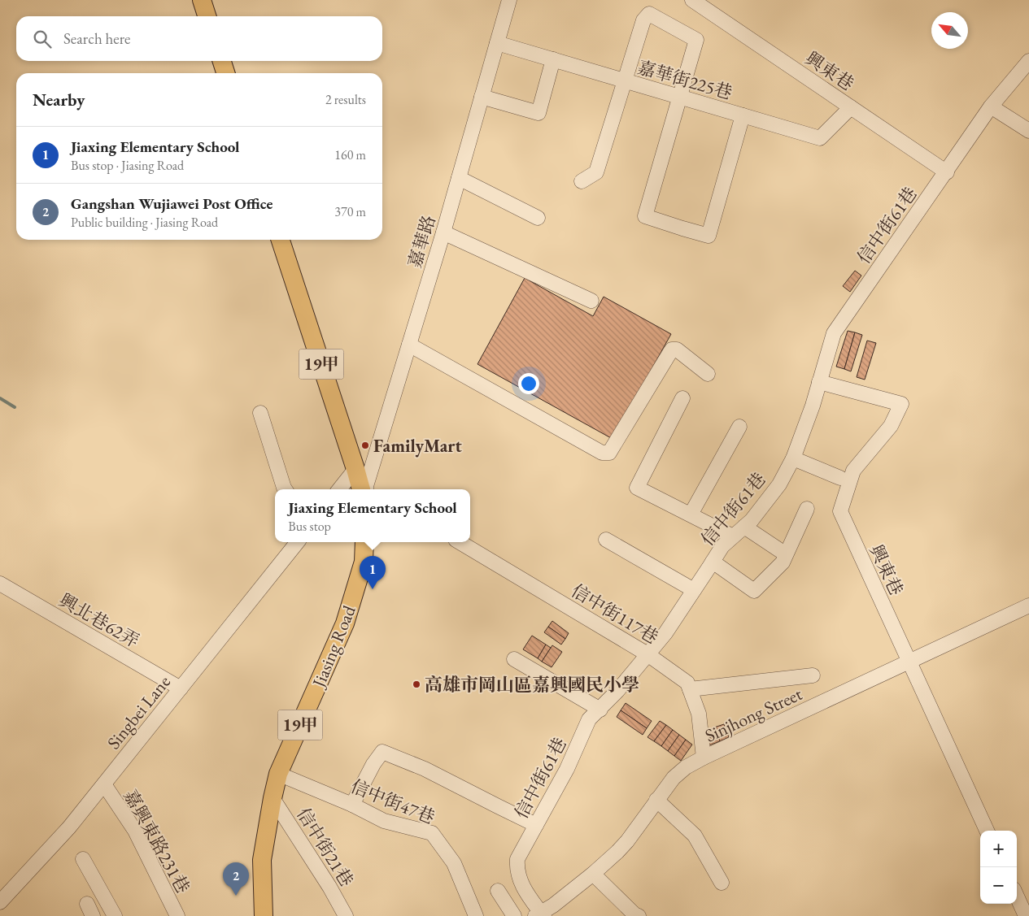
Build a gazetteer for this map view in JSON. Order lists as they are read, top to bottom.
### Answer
{
  "streets": {
    "main road": ["19甲", "Jiasing Road"],
    "street": [
      "興東巷",
      "嘉華街225巷",
      "信中街61巷",
      "嘉華路",
      "信中街117巷",
      "興北巷62弄",
      "Singbei Lane",
      "Sinjhong Street",
      "信中街47巷",
      "嘉興東路231巷",
      "信中街21巷"
    ]
  },
  "crossings": [
    ["興東巷", "嘉華街225巷"],
    ["興東巷", "信中街61巷"],
    ["興東巷", "Sinjhong Street"],
    ["嘉華街225巷", "嘉華路"],
    ["信中街61巷", "信中街117巷"],
    ["信中街61巷", "Sinjhong Street"],
    ["信中街117巷", "Sinjhong Street"],
    ["興北巷62弄", "Singbei Lane"],
    ["Jiasing Road", "信中街47巷"],
    ["Jiasing Road", "信中街21巷"],
    ["Singbei Lane", "嘉興東路231巷"]
  ],
  "places": ["FamilyMart", "高雄市岡山區嘉興國民小學"],
  "north": "top left",
  "page": {
    "search": "Search here",
    "heading": ["Nearby", "2 results"],
    "list": [
      {
        "mark": "1",
        "name": "Jiaxing Elementary School",
        "note": "Bus stop · Jiasing Road",
        "value": "160 m"
      },
      {
        "mark": "2",
        "name": "Gangshan Wujiawei Post Office",
        "note": "Public building · Jiasing Road",
        "value": "370 m"
      }
    ],
    "popup": ["Jiaxing Elementary School", "Bus stop"],
    "pins": ["1", "2"],
    "map_buttons": ["+", "−"]
  }
}
